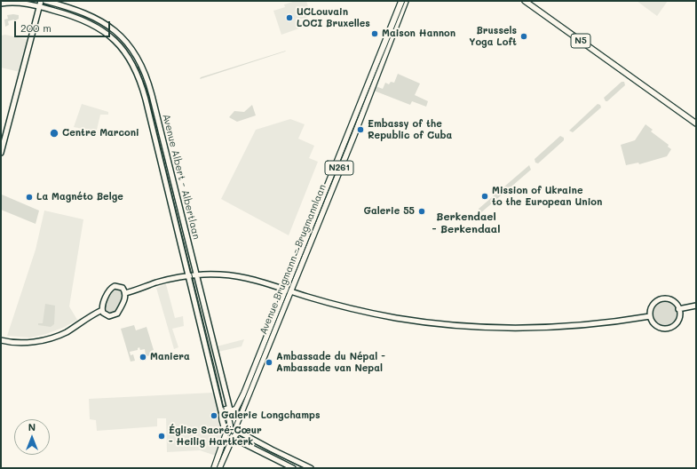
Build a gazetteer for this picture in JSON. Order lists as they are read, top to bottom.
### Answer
{
  "streets": {
    "main road": [
      "N5",
      "N261",
      "Avenue Albert - Albertlaan",
      "Avenue Brugmann - Brugmannlaan"
    ]
  },
  "crossings": [
    ["Avenue Albert - Albertlaan", "Avenue Brugmann - Brugmannlaan"]
  ],
  "districts": ["Berkendael - Berkendaal"],
  "places": [
    "UCLouvain LOCI Bruxelles",
    "Maison Hannon",
    "Brussels Yoga Loft",
    "Embassy of the Republic of Cuba",
    "Centre Marconi",
    "Mission of Ukraine to the European Union",
    "La Magnéto Belge",
    "Galerie 55",
    "Maniera",
    "Ambassade du Népal - Ambassade van Nepal",
    "Galerie Longchamps",
    "Église Sacré-Cœur - Heilig Hartkerk"
  ],
  "scale_bar": "200 m",
  "north": "top"
}
